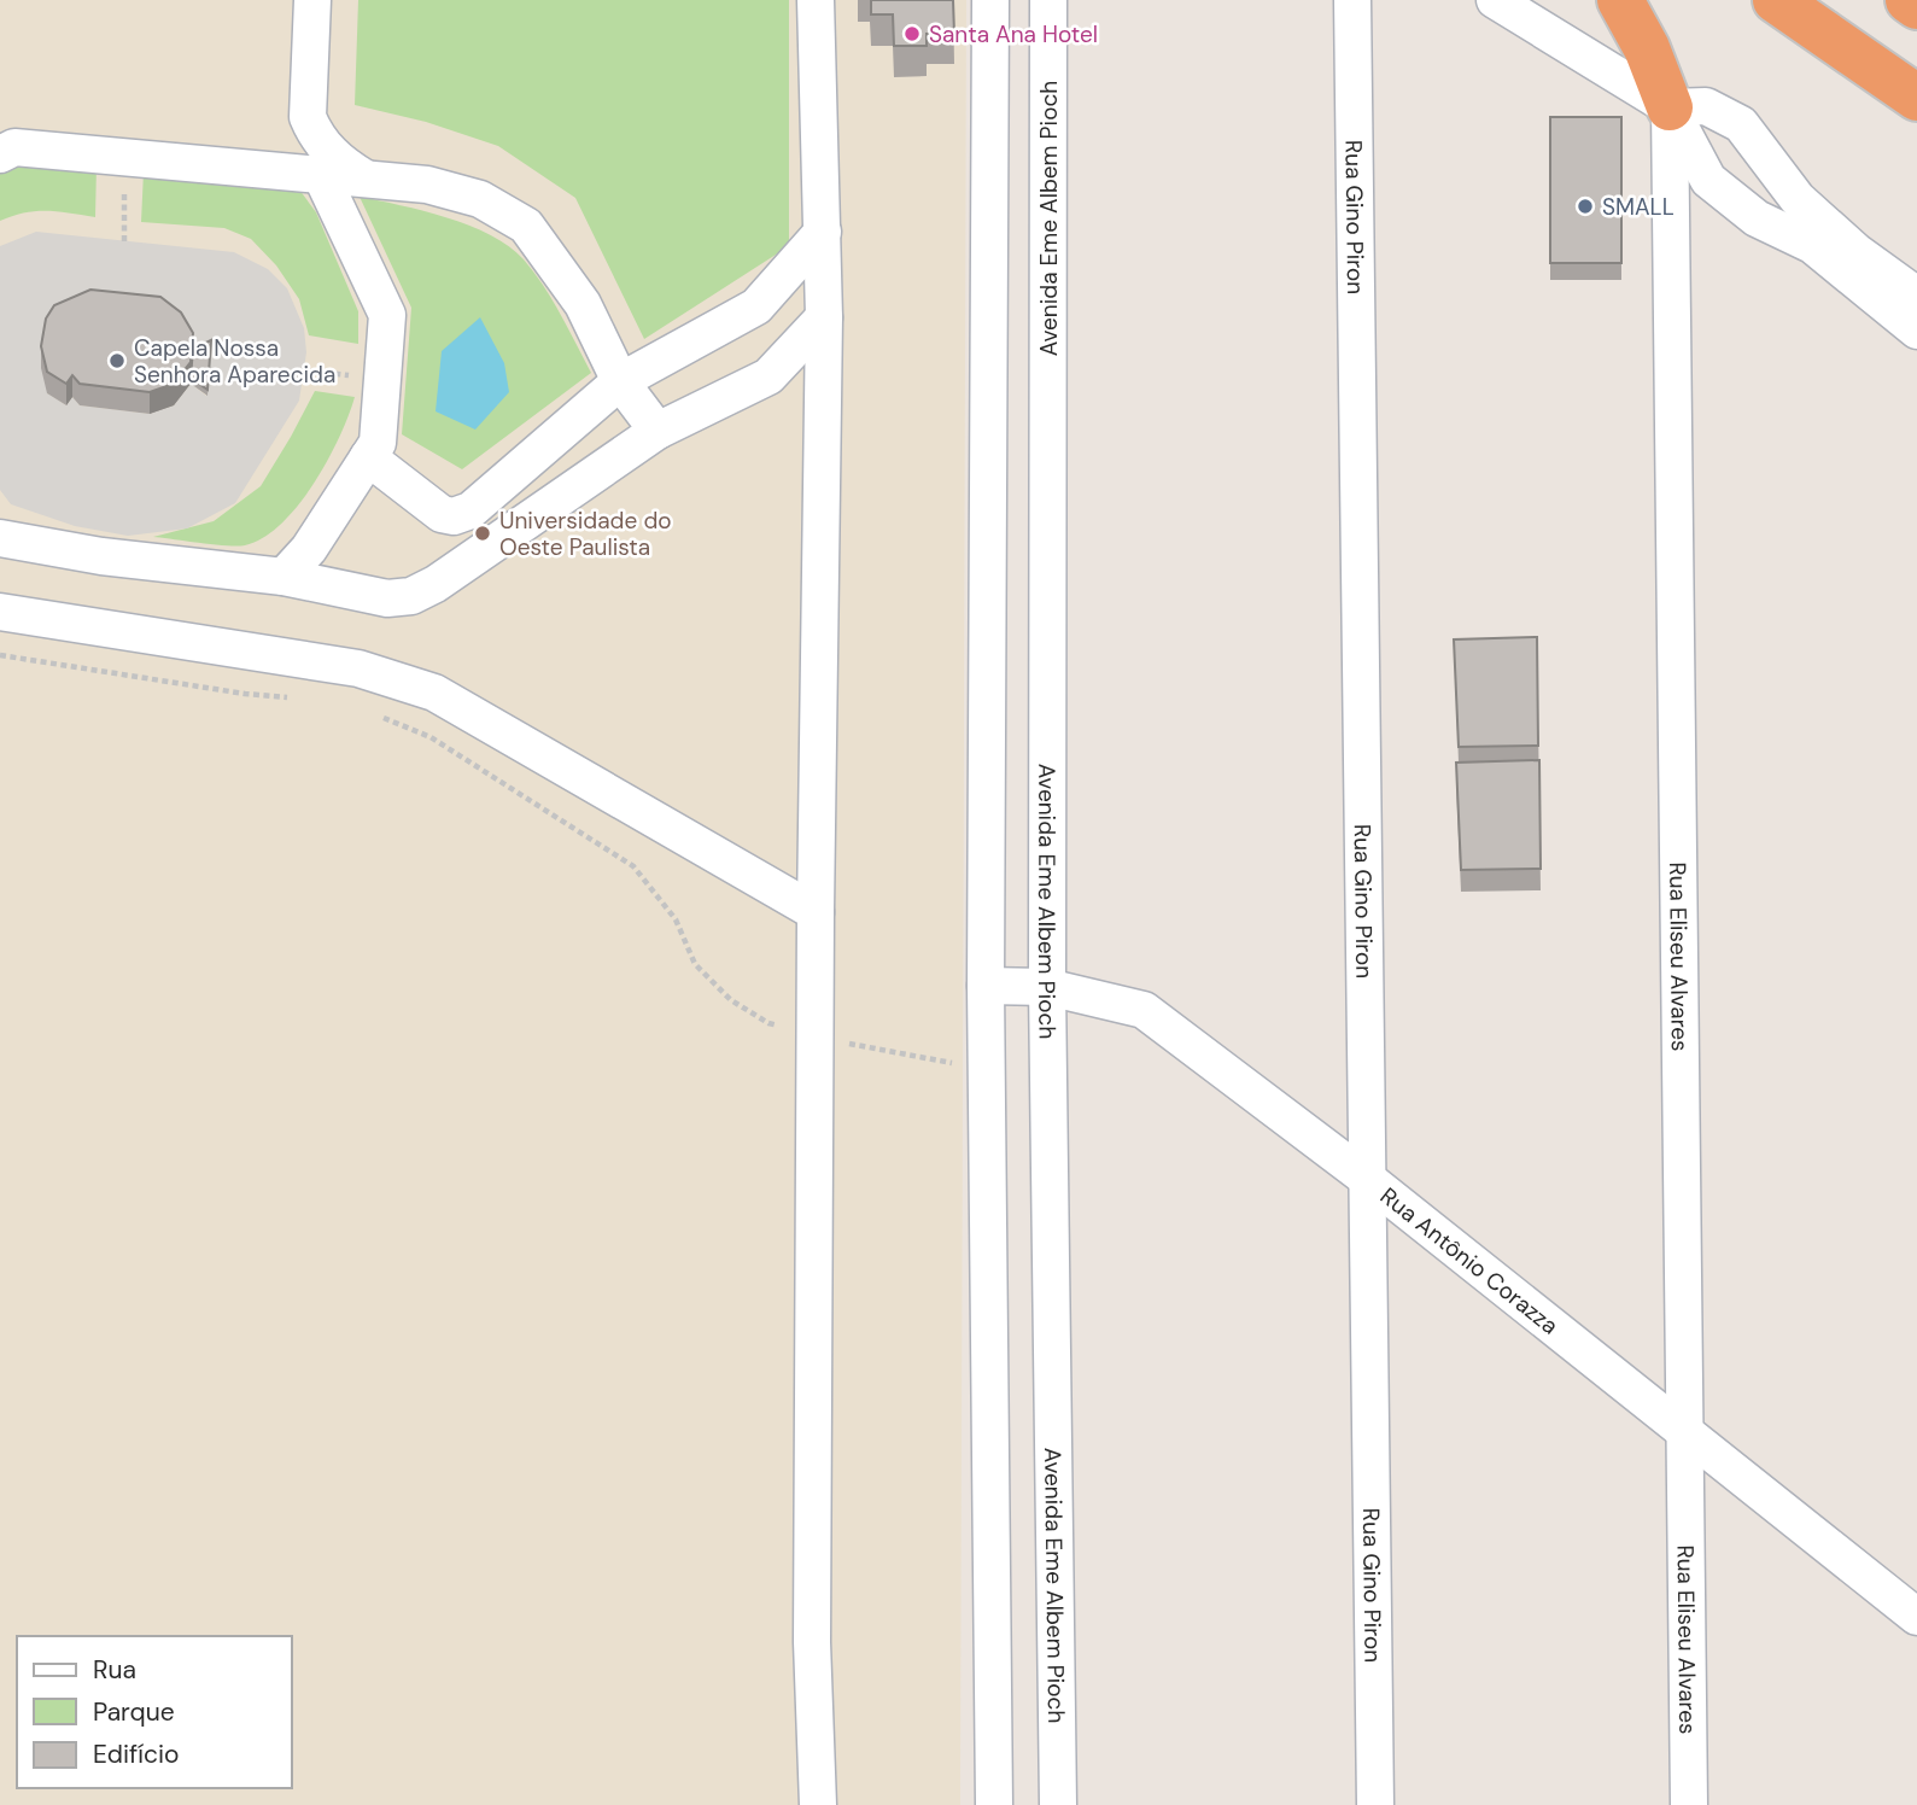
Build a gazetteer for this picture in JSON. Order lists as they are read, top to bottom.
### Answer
{
  "streets": {
    "street": [
      "Avenida Eme Albem Pioch",
      "Rua Gino Piron",
      "Rua Eliseu Alvares",
      "Rua Antônio Corazza"
    ]
  },
  "crossings": [
    ["Avenida Eme Albem Pioch", "Rua Antônio Corazza"],
    ["Rua Gino Piron", "Rua Antônio Corazza"],
    ["Rua Eliseu Alvares", "Rua Antônio Corazza"]
  ],
  "places": [
    "Santa Ana Hotel",
    "SMALL",
    "Capela Nossa Senhora Aparecida",
    "Universidade do Oeste Paulista"
  ],
  "legend": ["Rua", "Parque", "Edifício"]
}
